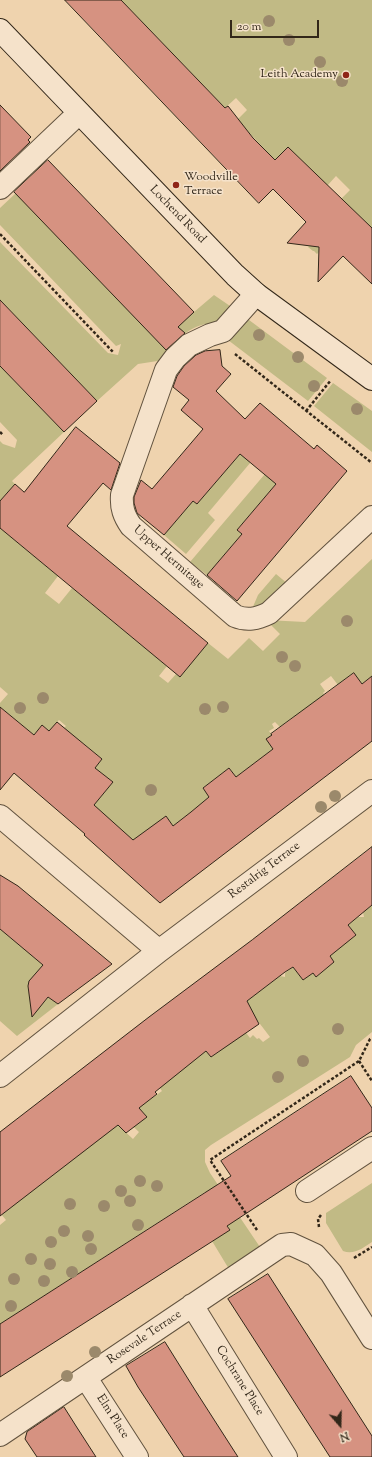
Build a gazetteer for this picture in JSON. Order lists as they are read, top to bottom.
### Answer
{
  "streets": {
    "street": [
      "Lochend Road",
      "Upper Hermitage",
      "Restalrig Terrace",
      "Rosevale Terrace",
      "Cochrane Place",
      "Elm Place"
    ]
  },
  "crossings": [
    ["Lochend Road", "Upper Hermitage"],
    ["Rosevale Terrace", "Cochrane Place"],
    ["Rosevale Terrace", "Elm Place"]
  ],
  "places": ["Leith Academy", "Woodville Terrace"],
  "scale_bar": "20 m",
  "north": "bottom"
}
